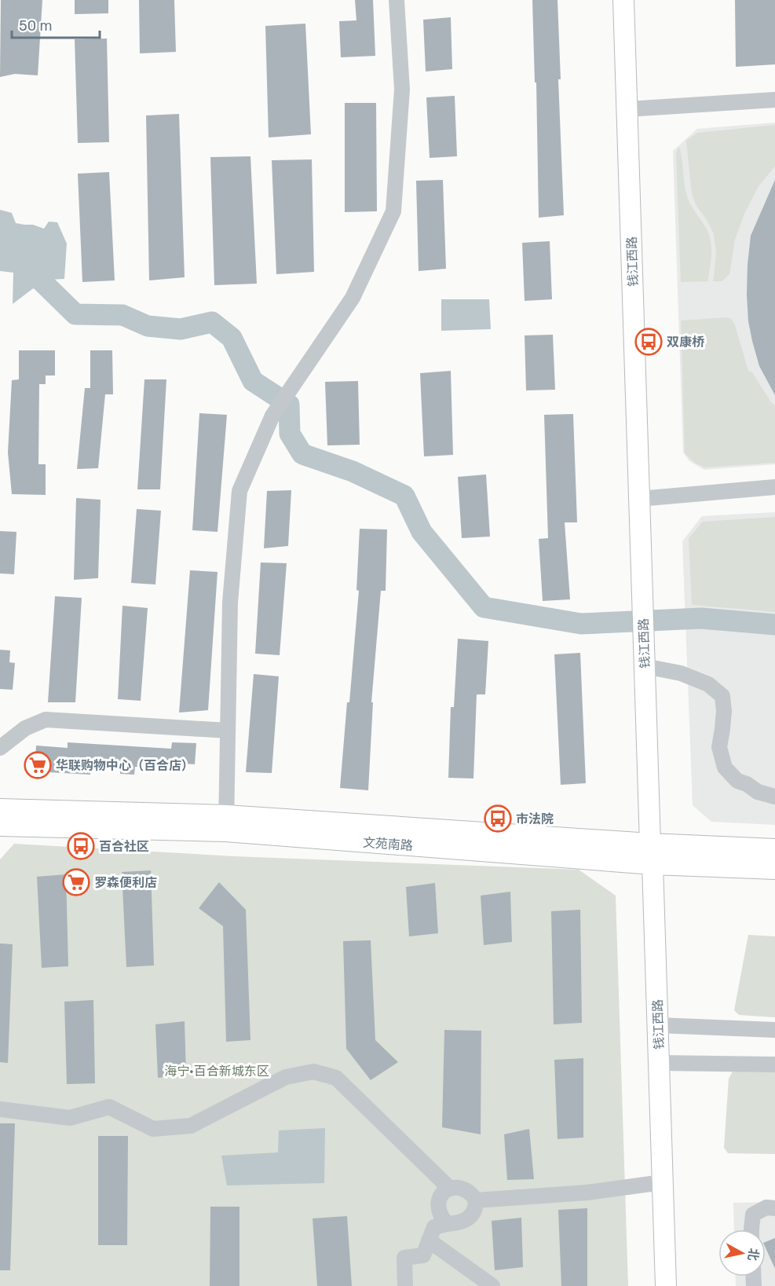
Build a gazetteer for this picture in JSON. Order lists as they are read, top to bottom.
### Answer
{
  "streets": {
    "main road": ["钱江西路", "文苑南路"]
  },
  "crossings": [
    ["钱江西路", "文苑南路"]
  ],
  "parks": ["海宁·百合新城东区"],
  "places": {
    "bus stop": ["双康桥", "市法院", "百合社区"],
    "supermarket": ["华联购物中心（百合店）", "罗森便利店"]
  },
  "scale_bar": "50 m",
  "north": "right"
}
